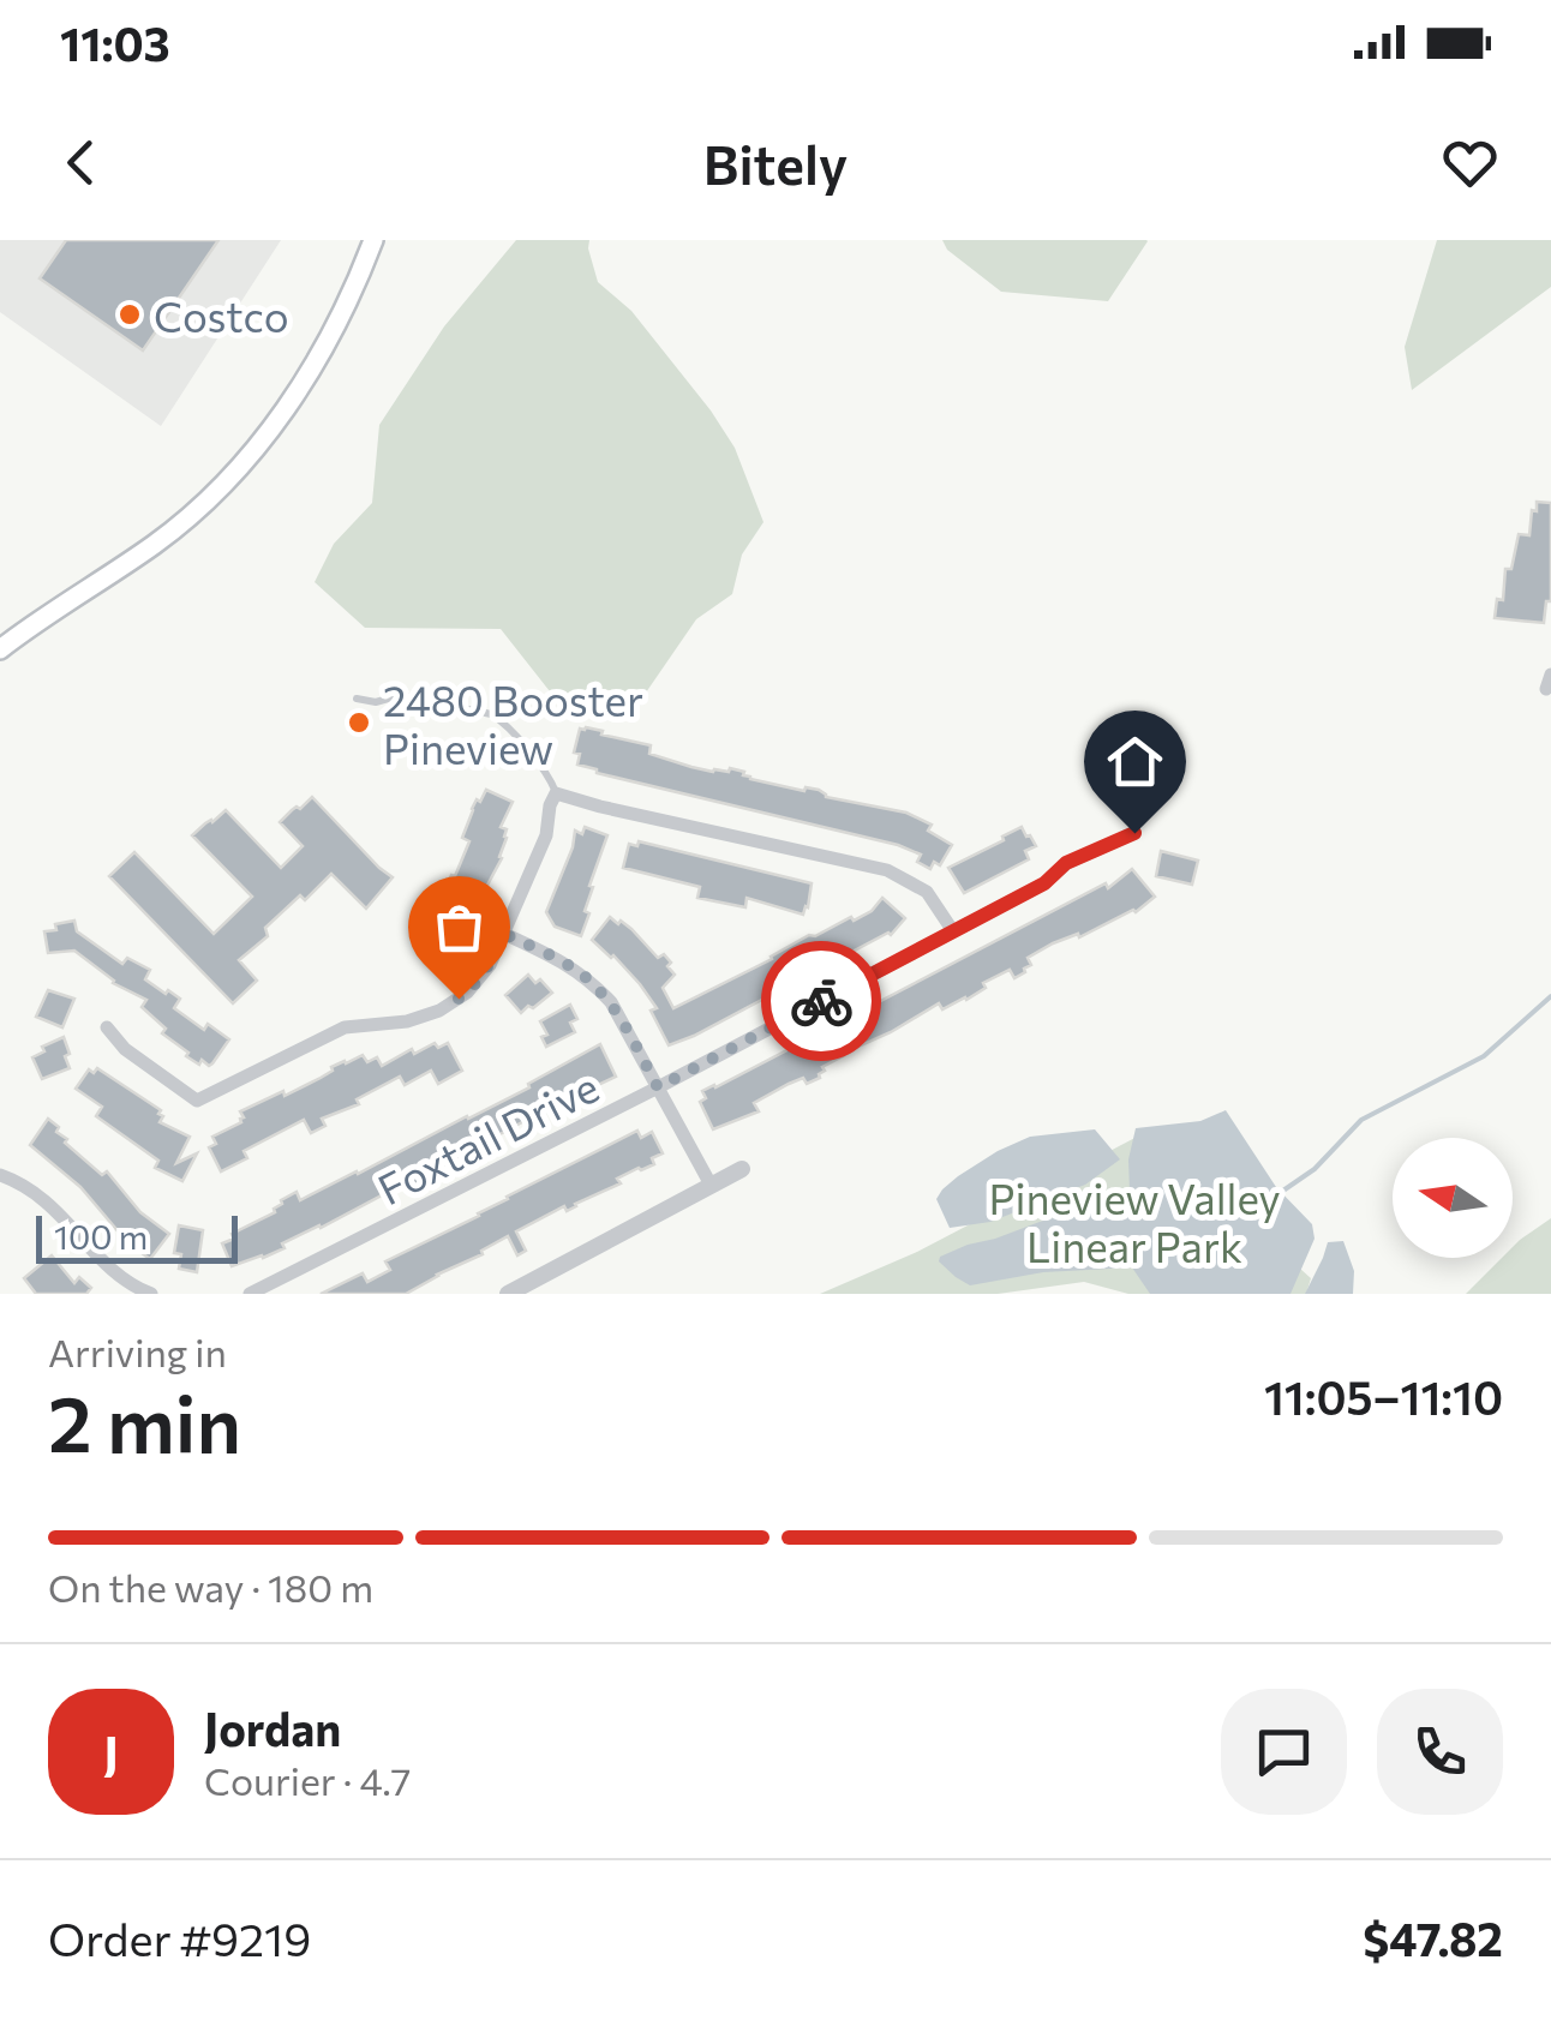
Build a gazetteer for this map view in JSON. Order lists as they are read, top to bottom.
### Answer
{
  "streets": {
    "street": ["Foxtail Drive"]
  },
  "parks": ["Pineview Valley Linear Park"],
  "places": ["Costco", "2480 Booster Pineview"],
  "scale_bar": "100 m",
  "north": "left",
  "page": {
    "status": "11:03",
    "header": "Bitely",
    "scale": "100 m",
    "heading": ["2 min", "Arriving in", "11:05–11:10"],
    "panel": [
      "Jordan",
      "Courier · 4.7",
      "Order #9219",
      "$47.82"
    ],
    "bar": "On the way · 180 m",
    "round": "J"
  }
}
